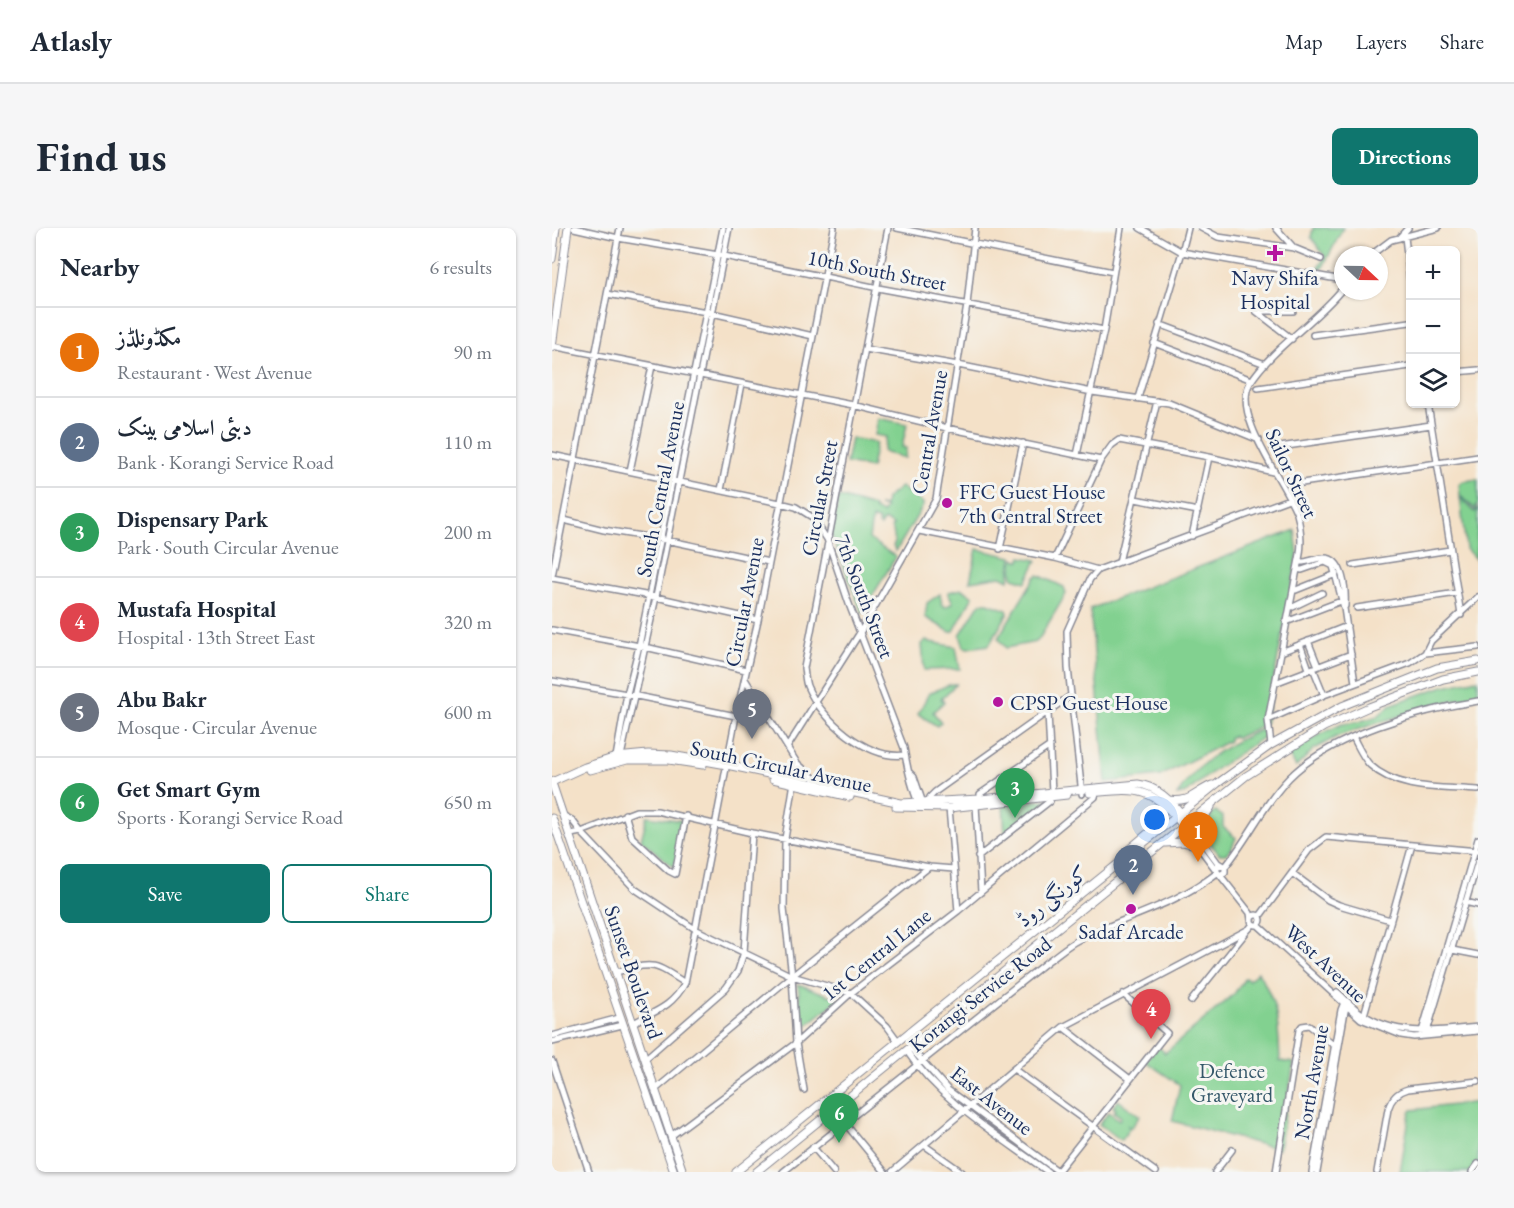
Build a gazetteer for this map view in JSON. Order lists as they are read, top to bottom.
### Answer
{
  "streets": {
    "main road": ["South Circular Avenue", "کورنگی روڈ", "Sunset Boulevard"],
    "street": [
      "10th South Street",
      "Central Avenue",
      "Sailor Street",
      "South Central Avenue",
      "Circular Street",
      "7th South Street",
      "Circular Avenue",
      "1st Central Lane",
      "West Avenue",
      "Korangi Service Road",
      "North Avenue",
      "East Avenue"
    ]
  },
  "crossings": [
    ["10th South Street", "Central Avenue"],
    ["10th South Street", "South Central Avenue"],
    ["10th South Street", "Circular Street"],
    ["10th South Street", "Circular Avenue"],
    ["Central Avenue", "Circular Street"],
    ["Central Avenue", "7th South Street"],
    ["Sailor Street", "کورنگی روڈ"],
    ["South Central Avenue", "7th South Street"],
    ["Circular Street", "7th South Street"],
    ["7th South Street", "Circular Avenue"],
    ["7th South Street", "South Circular Avenue"],
    ["Circular Avenue", "South Circular Avenue"],
    ["South Circular Avenue", "کورنگی روڈ"],
    ["South Circular Avenue", "1st Central Lane"],
    ["South Circular Avenue", "West Avenue"],
    ["South Circular Avenue", "Sunset Boulevard"],
    ["کورنگی روڈ", "West Avenue"],
    ["کورنگی روڈ", "East Avenue"],
    ["1st Central Lane", "Sunset Boulevard"],
    ["West Avenue", "Korangi Service Road"],
    ["West Avenue", "North Avenue"],
    ["Korangi Service Road", "East Avenue"]
  ],
  "parks": ["Defence Graveyard"],
  "places": {
    "health": ["Navy Shifa Hospital"],
    "other": ["FFC Guest House 7th Central Street", "CPSP Guest House", "Sadaf Arcade"]
  },
  "north": "right",
  "page": {
    "header": "Atlasly",
    "nav": ["Map", "Layers", "Share"],
    "buttons": [
      "Directions",
      ["Save", "Share"]
    ],
    "title": "Find us",
    "heading": ["Nearby", "6 results"],
    "map_buttons": ["+", "−"],
    "list": [
      {
        "mark": "1",
        "name": "مکڈونلڈز",
        "note": "Restaurant · West Avenue",
        "value": "90 m"
      },
      {
        "mark": "2",
        "name": "دبئی اسلامی بینک",
        "note": "Bank · Korangi Service Road",
        "value": "110 m"
      },
      {
        "mark": "3",
        "name": "Dispensary Park",
        "note": "Park · South Circular Avenue",
        "value": "200 m"
      },
      {
        "mark": "4",
        "name": "Mustafa Hospital",
        "note": "Hospital · 13th Street East",
        "value": "320 m"
      },
      {
        "mark": "5",
        "name": "Abu Bakr",
        "note": "Mosque · Circular Avenue",
        "value": "600 m"
      },
      {
        "mark": "6",
        "name": "Get Smart Gym",
        "note": "Sports · Korangi Service Road",
        "value": "650 m"
      }
    ],
    "pins": [
      "5",
      "3",
      "1",
      "2",
      "4",
      "6"
    ]
  }
}
